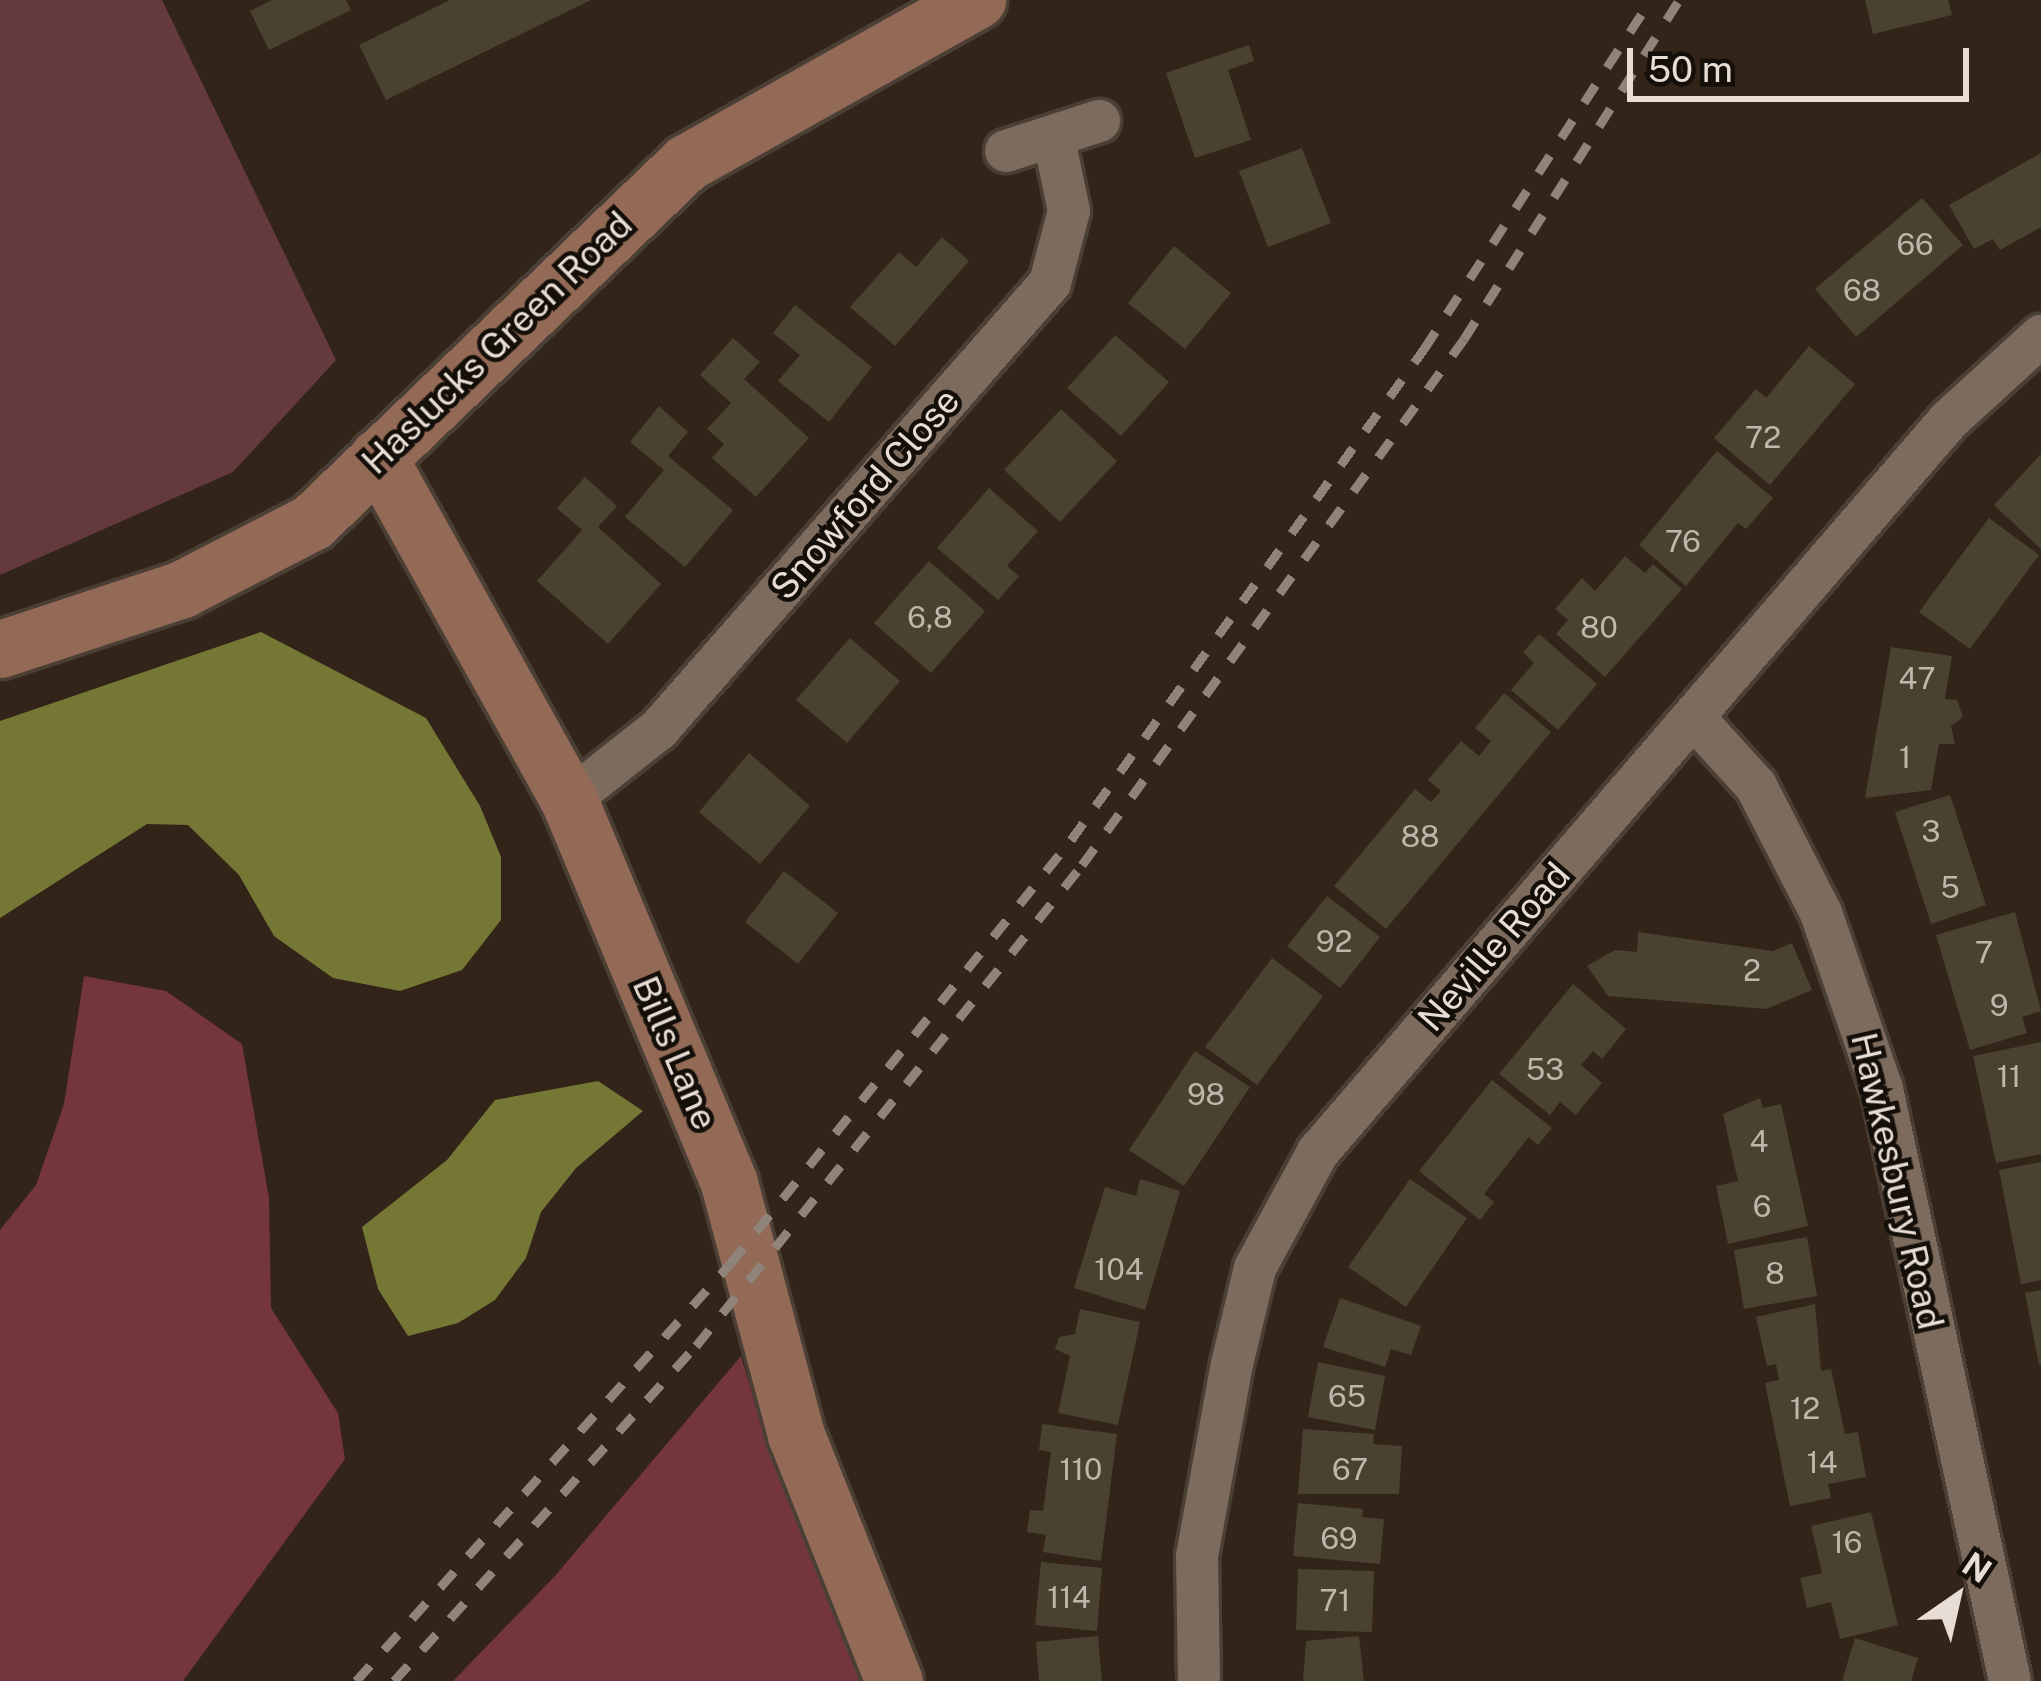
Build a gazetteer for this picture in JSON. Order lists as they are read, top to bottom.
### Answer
{
  "streets": {
    "street": [
      "Haslucks Green Road",
      "Snowford Close",
      "Neville Road",
      "Bills Lane",
      "Hawkesbury Road"
    ]
  },
  "crossings": [
    ["Haslucks Green Road", "Bills Lane"],
    ["Snowford Close", "Bills Lane"],
    ["Neville Road", "Hawkesbury Road"]
  ],
  "house_numbers": [
    "66",
    "68",
    "72",
    "76",
    "6,8",
    "80",
    "47",
    "1",
    "3",
    "88",
    "5",
    "92",
    "7",
    "2",
    "9",
    "53",
    "11",
    "98",
    "4",
    "6",
    "104",
    "8",
    "65",
    "12",
    "14",
    "110",
    "67",
    "69",
    "16",
    "114",
    "71"
  ],
  "scale_bar": "50 m",
  "north": "top right"
}
